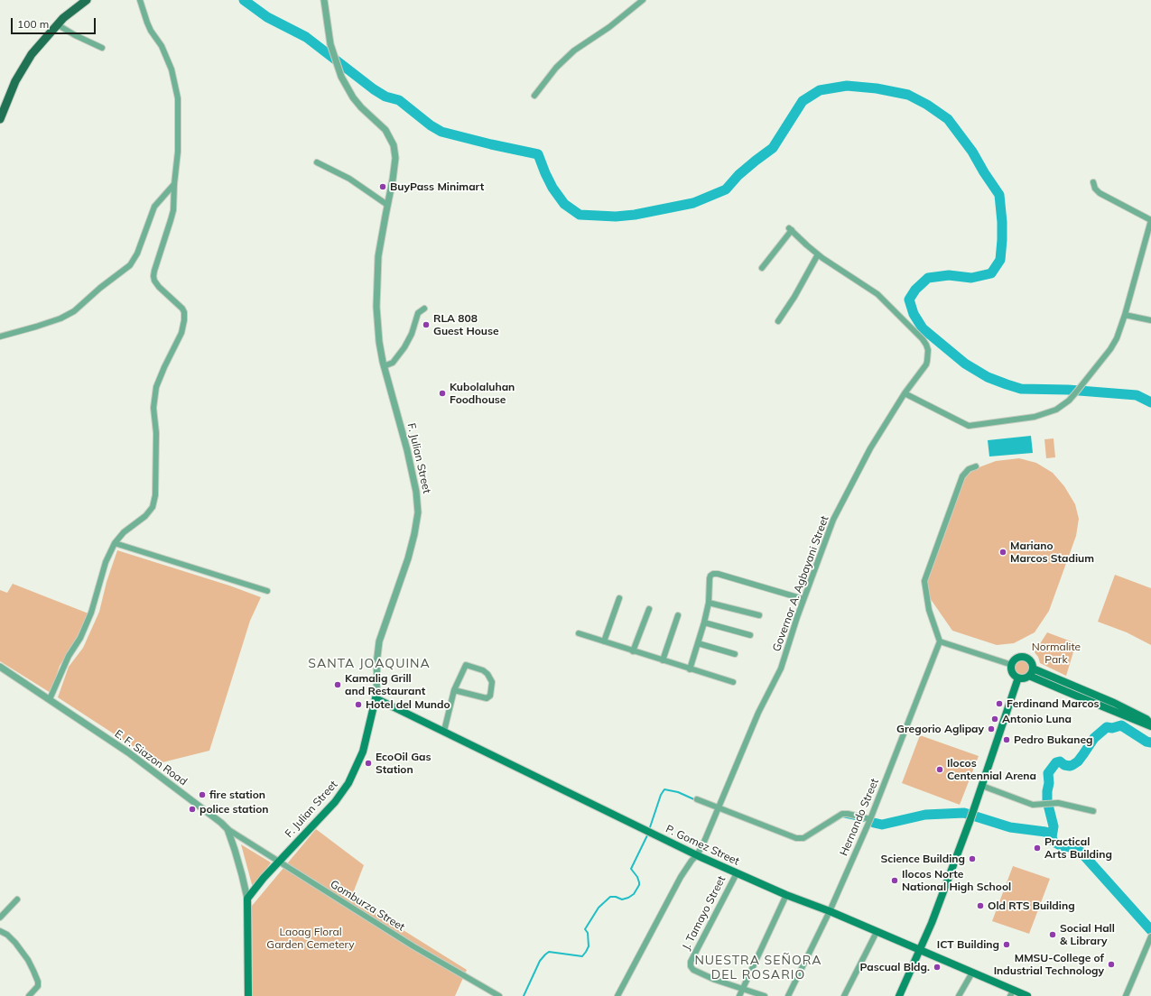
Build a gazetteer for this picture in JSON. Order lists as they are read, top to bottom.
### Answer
{
  "streets": {
    "main road": ["F. Julian Street", "P. Gomez Street"],
    "street": [
      "Governor A. Agbayani Street",
      "E. F. Siazon Road",
      "Hernando Street",
      "Gomburza Street",
      "J. Tamayo Street"
    ]
  },
  "crossings": [
    ["F. Julian Street", "P. Gomez Street"],
    ["F. Julian Street", "Gomburza Street"],
    ["Governor A. Agbayani Street", "P. Gomez Street"],
    ["E. F. Siazon Road", "Gomburza Street"],
    ["Hernando Street", "P. Gomez Street"],
    ["P. Gomez Street", "J. Tamayo Street"]
  ],
  "districts": ["SANTA JOAQUINA", "NUESTRA SEÑORA DEL ROSARIO"],
  "parks": ["Normalite Park", "Laoag Floral Garden Cemetery"],
  "places": [
    "BuyPass Minimart",
    "RLA 808 Guest House",
    "Kubolaluhan Foodhouse",
    "Mariano Marcos Stadium",
    "Kamalig Grill and Restaurant",
    "Ferdinand Marcos",
    "Hotel del Mundo",
    "Antonio Luna",
    "Gregorio Aglipay",
    "Pedro Bukaneg",
    "EcoOil Gas Station",
    "Ilocos Centennial Arena",
    "fire station",
    "police station",
    "Practical Arts Building",
    "Science Building",
    "Ilocos Norte National High School",
    "Old RTS Building",
    "Social Hall & Library",
    "ICT Building",
    "MMSU-College of Industrial Technology",
    "Pascual Bldg."
  ],
  "scale_bar": "100 m"
}
